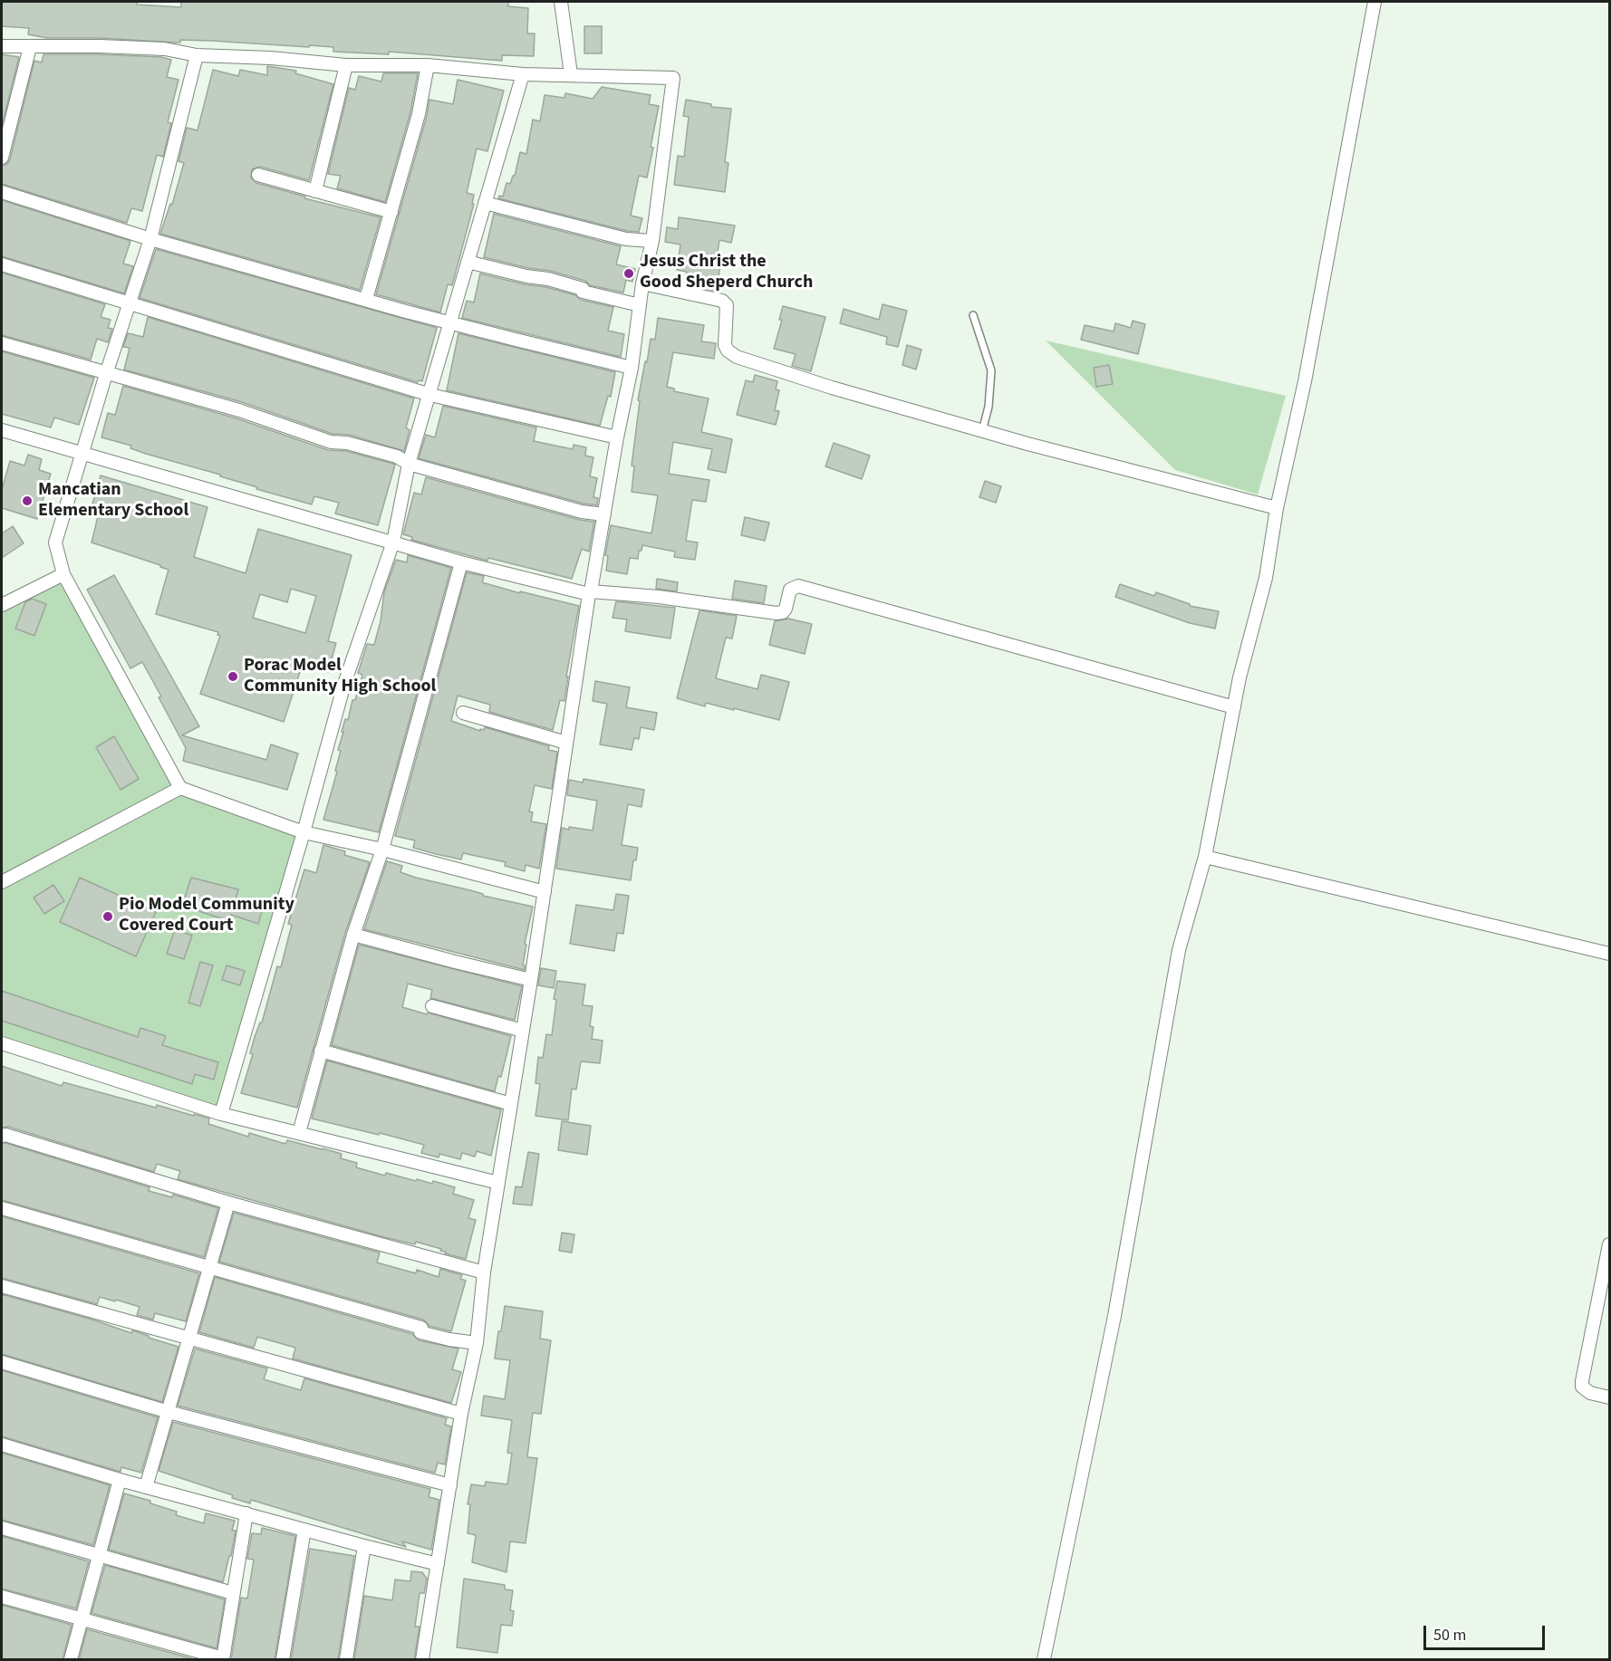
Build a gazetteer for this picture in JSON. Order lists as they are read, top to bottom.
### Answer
{
  "places": [
    "Jesus Christ the Good Sheperd Church",
    "Mancatian Elementary School",
    "Porac Model Community High School",
    "Pio Model Community Covered Court"
  ],
  "scale_bar": "50 m"
}
